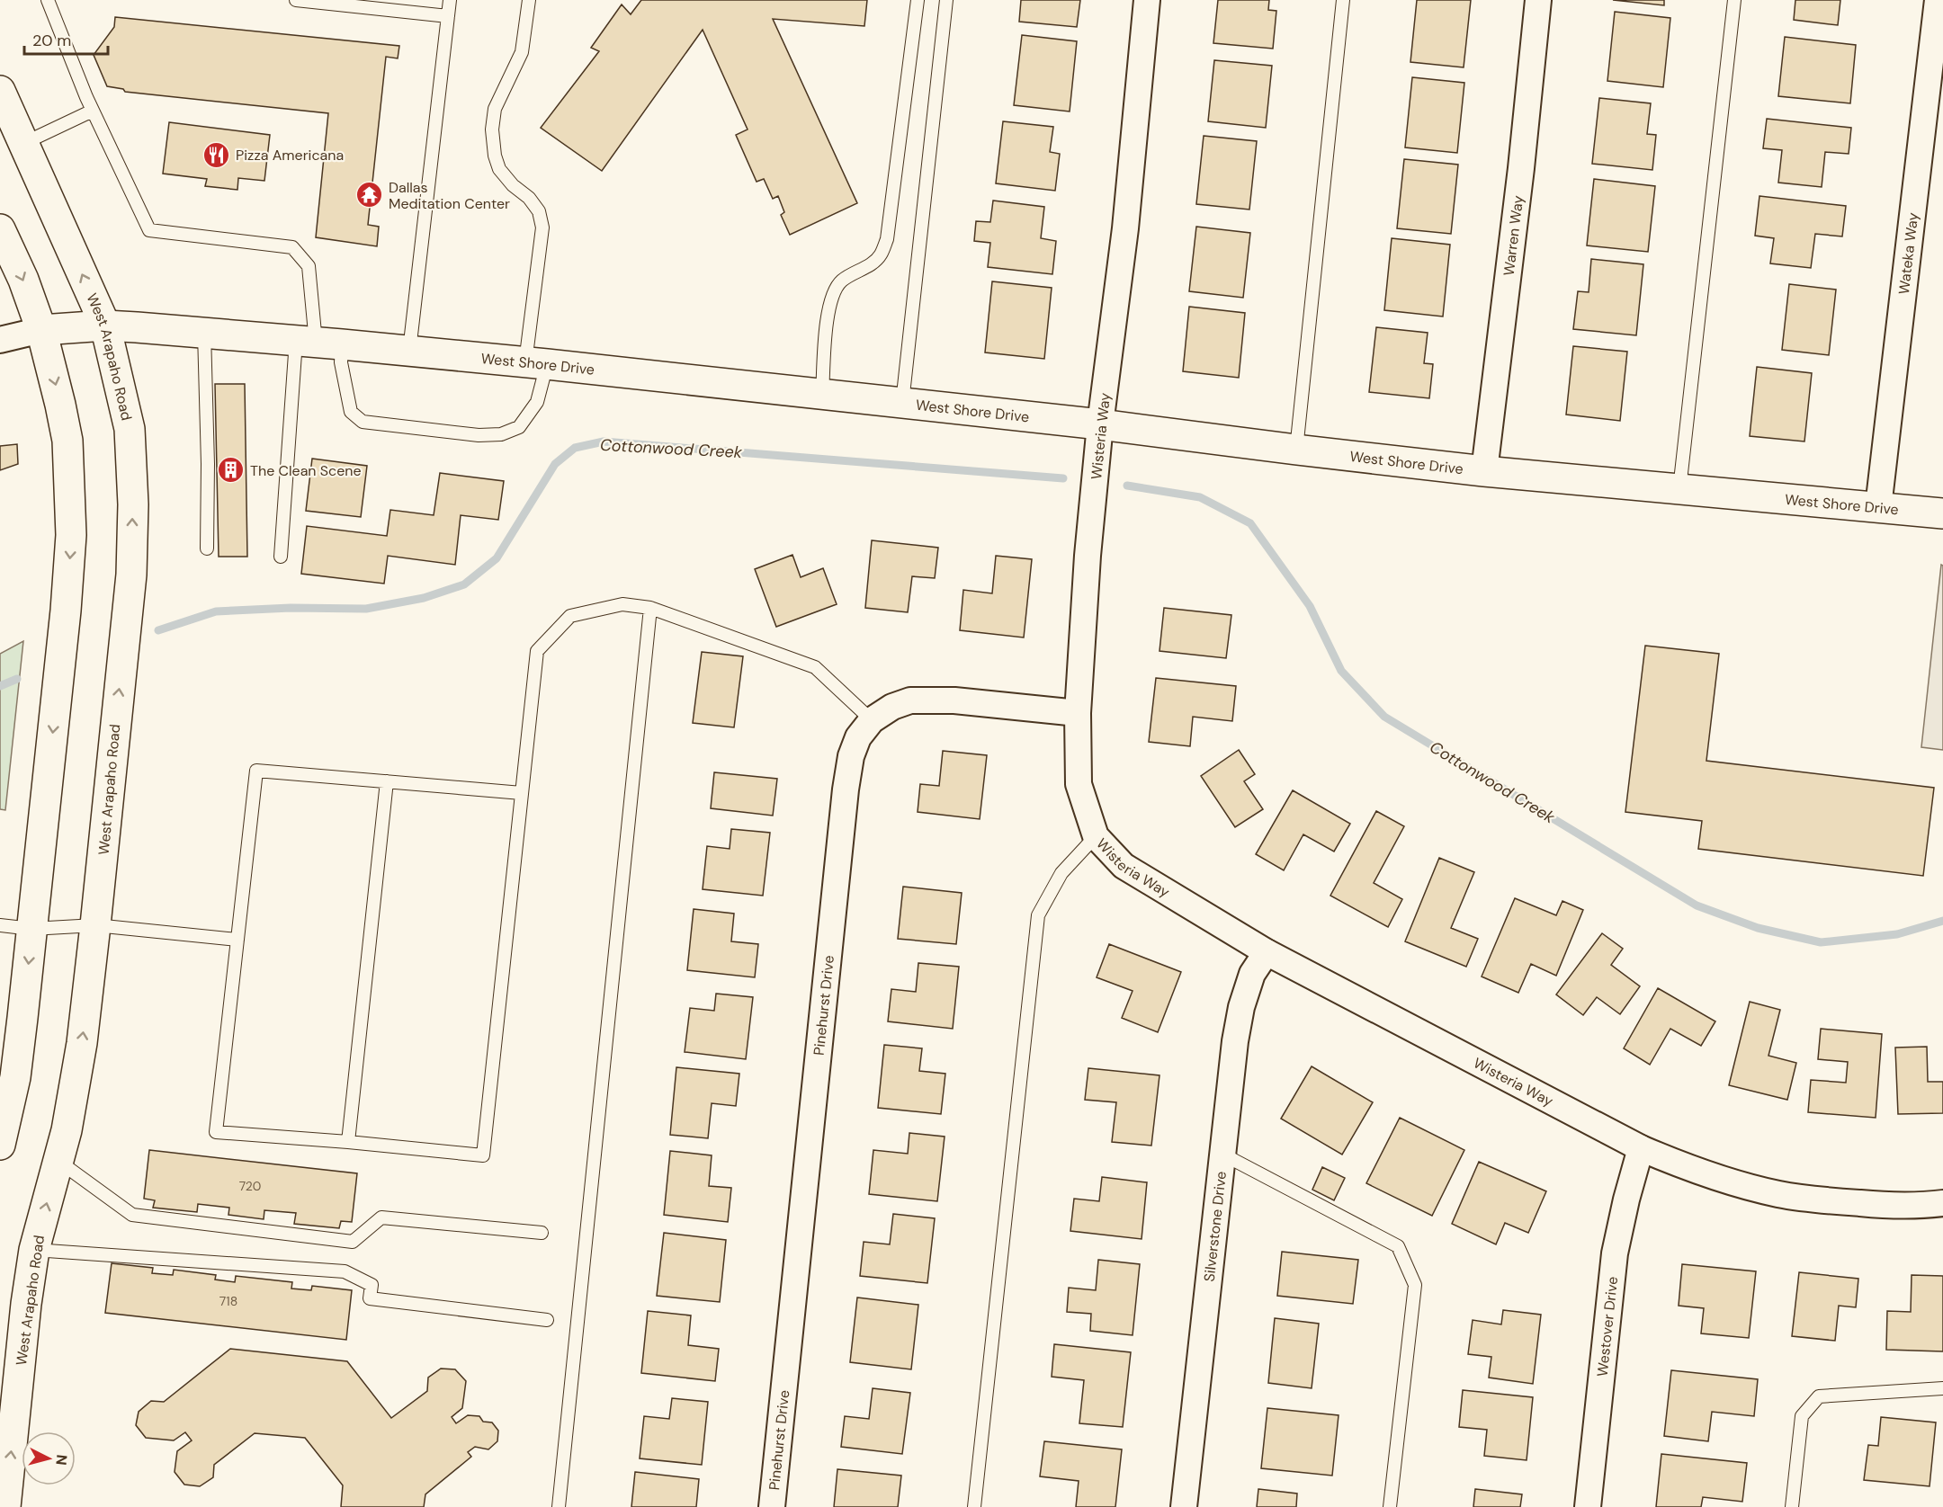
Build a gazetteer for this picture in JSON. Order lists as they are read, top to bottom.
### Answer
{
  "streets": {
    "main road": ["West Arapaho Road", "West Shore Drive"],
    "street": [
      "Warren Way",
      "Wateka Way",
      "Wisteria Way",
      "Pinehurst Drive",
      "Silverstone Drive",
      "Westover Drive"
    ]
  },
  "crossings": [
    ["Warren Way", "West Shore Drive"],
    ["Wateka Way", "West Shore Drive"],
    ["West Arapaho Road", "West Shore Drive"],
    ["West Shore Drive", "Wisteria Way"],
    ["Wisteria Way", "Pinehurst Drive"],
    ["Wisteria Way", "Silverstone Drive"],
    ["Wisteria Way", "Westover Drive"]
  ],
  "water": ["Cottonwood Creek"],
  "places": {
    "restaurant": ["Pizza Americana"],
    "temple": ["Dallas Meditation Center"],
    "building": ["The Clean Scene"]
  },
  "house_numbers": ["720", "718"],
  "scale_bar": "20 m",
  "north": "right"
}
